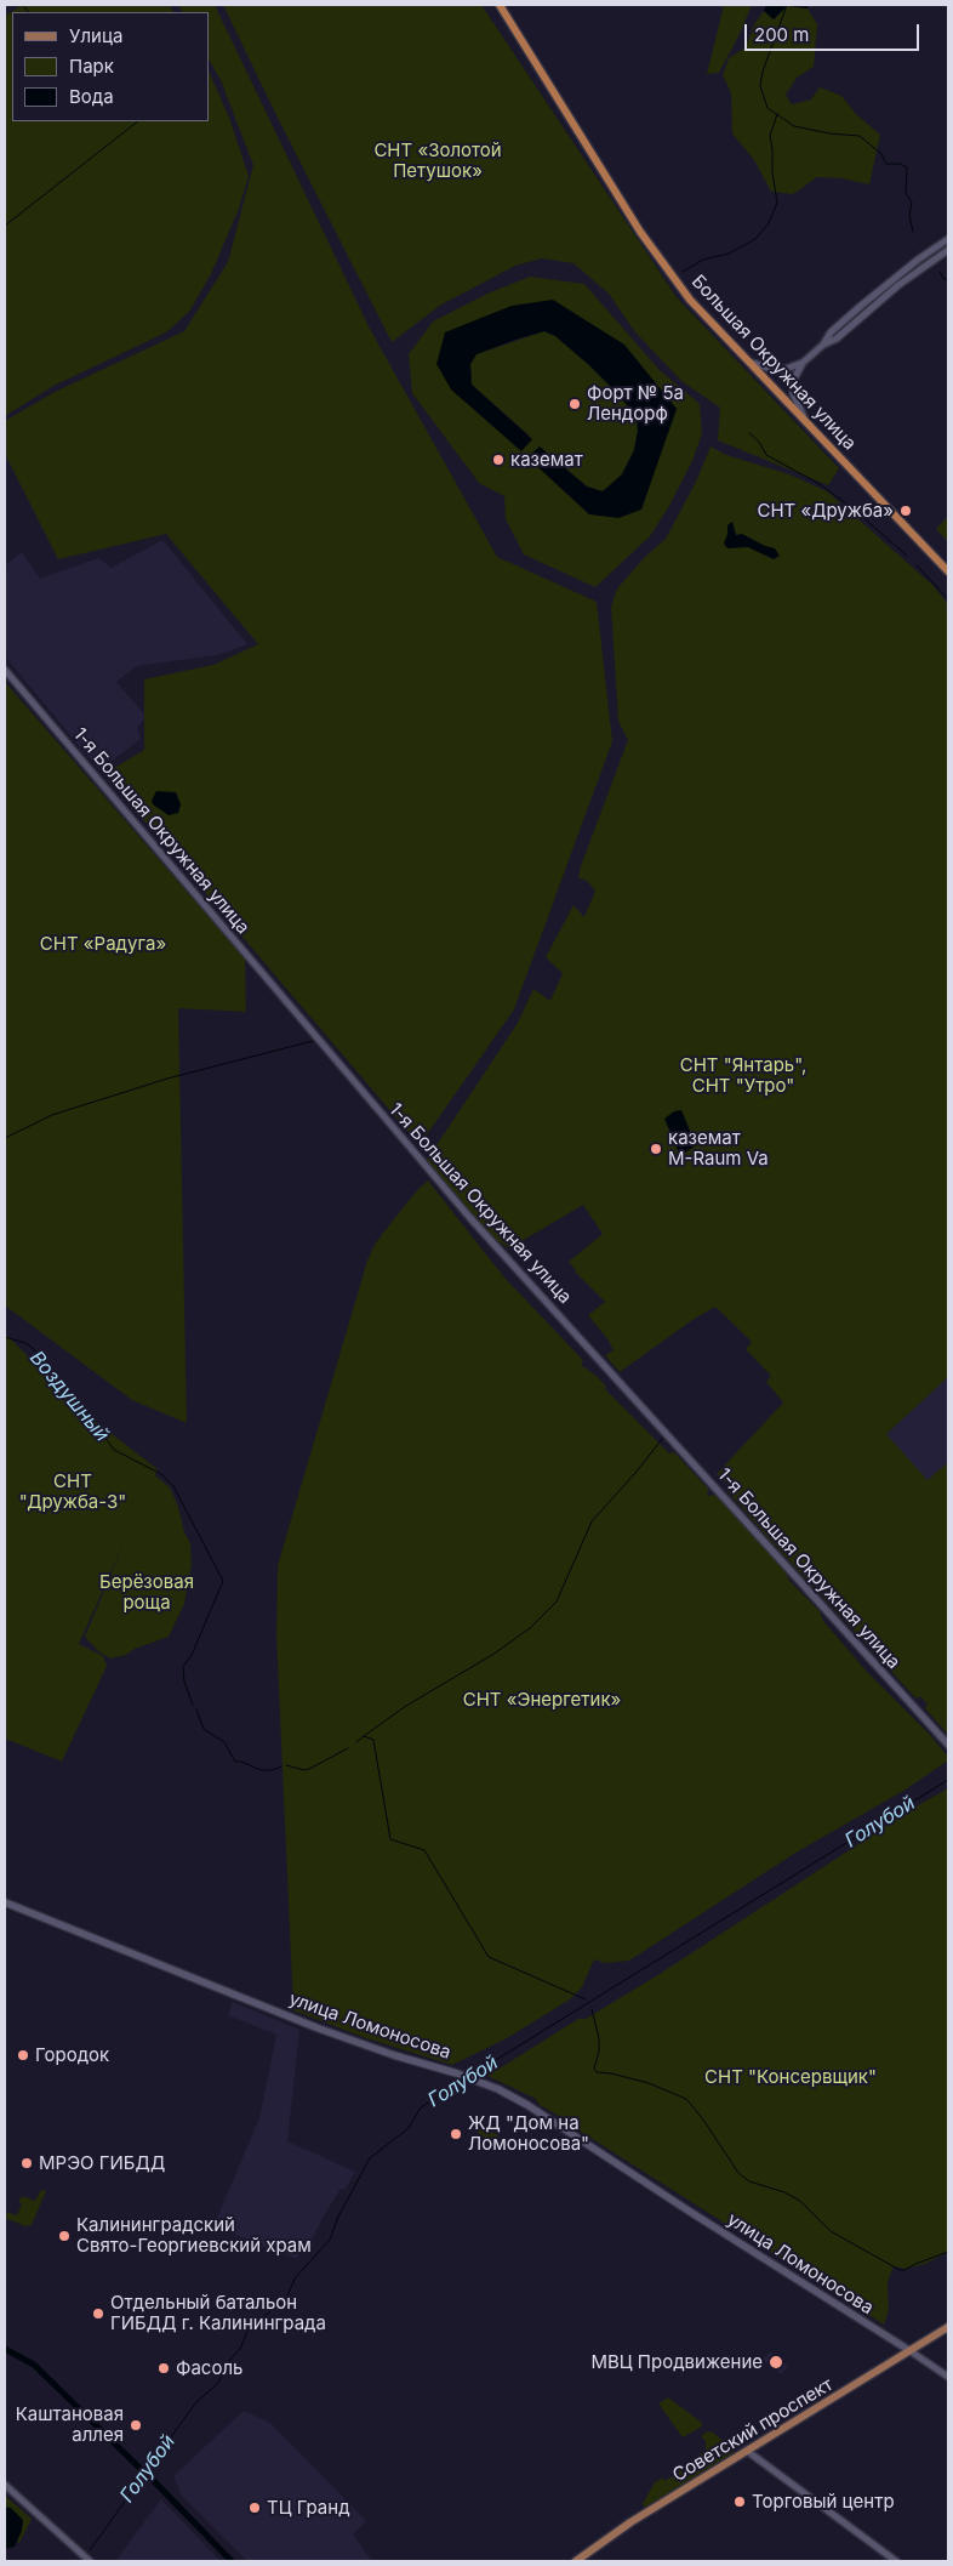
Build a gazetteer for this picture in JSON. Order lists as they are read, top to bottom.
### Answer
{
  "streets": {
    "highway": ["Большая Окружная улица"],
    "main road": ["улица Ломоносова", "Советский проспект"],
    "street": ["1-я Большая Окружная улица"]
  },
  "crossings": [
    ["улица Ломоносова", "Советский проспект"]
  ],
  "water": ["Воздушный", "Голубой"],
  "parks": [
    "СНТ «Золотой Петушок»",
    "СНТ «Радуга»",
    "СНТ \"Янтарь\", СНТ \"Утро\"",
    "СНТ \"Дружба-3\"",
    "Берёзовая роща",
    "СНТ «Энергетик»",
    "СНТ \"Консервщик\""
  ],
  "places": [
    "Форт № 5а Лендорф",
    "каземат",
    "СНТ «Дружба»",
    "каземат M-Raum Va",
    "Городок",
    "ЖД \"Дом на Ломоносова\"",
    "МРЭО ГИБДД",
    "Калининградский Свято-Георгиевский храм",
    "Отдельный батальон ГИБДД г. Калининграда",
    "МВЦ Продвижение",
    "Фасоль",
    "Каштановая аллея",
    "Торговый центр",
    "ТЦ Гранд"
  ],
  "legend": ["Улица", "Парк", "Вода"],
  "scale_bar": "200 m"
}
